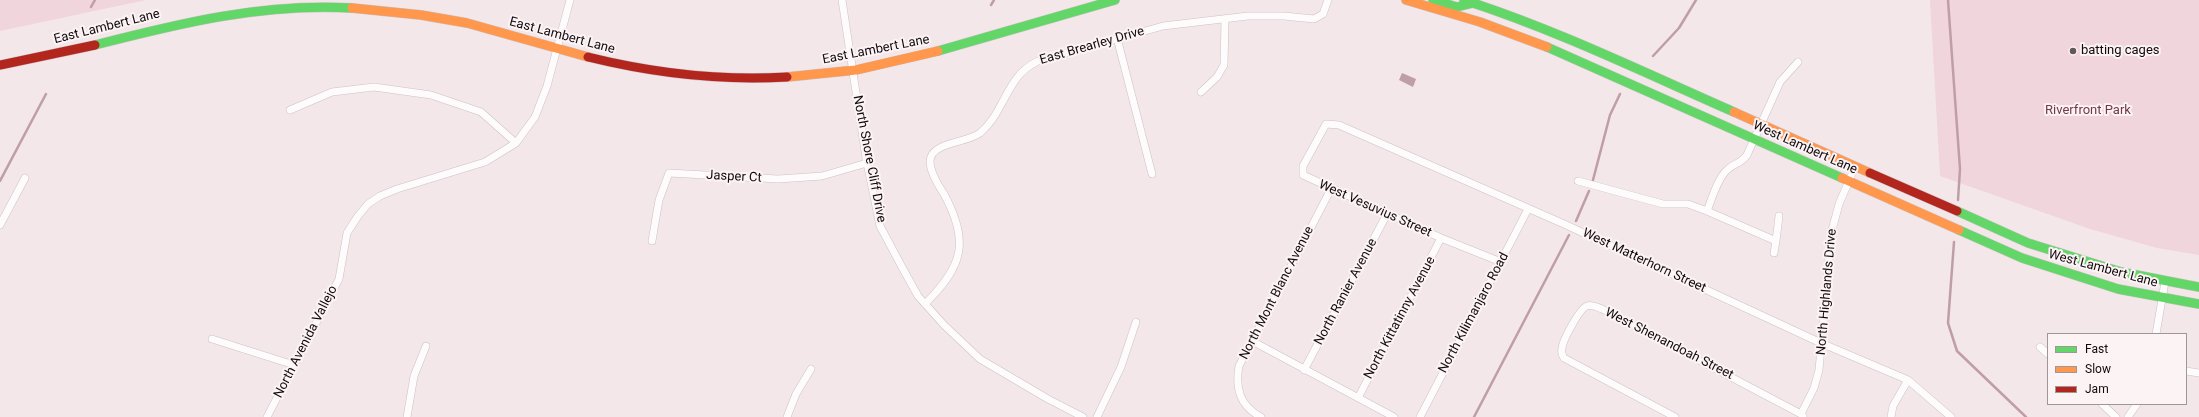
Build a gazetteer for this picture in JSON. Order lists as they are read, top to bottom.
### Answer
{
  "streets": {
    "main road": ["East Lambert Lane", "West Lambert Lane"],
    "street": [
      "East Brearley Drive",
      "North Shore Cliff Drive",
      "Jasper Ct",
      "West Vesuvius Street",
      "West Matterhorn Street",
      "North Ranier Avenue",
      "North Highlands Drive",
      "North Mont Blanc Avenue",
      "North Kilimanjaro Road",
      "North Kittatinny Avenue",
      "North Avenida Vallejo",
      "West Shenandoah Street"
    ]
  },
  "crossings": [
    ["East Lambert Lane", "North Shore Cliff Drive"],
    ["East Lambert Lane", "North Avenida Vallejo"],
    ["East Brearley Drive", "North Shore Cliff Drive"],
    ["West Lambert Lane", "North Highlands Drive"],
    ["North Shore Cliff Drive", "Jasper Ct"],
    ["West Vesuvius Street", "West Matterhorn Street"],
    ["West Vesuvius Street", "North Ranier Avenue"],
    ["West Vesuvius Street", "North Mont Blanc Avenue"],
    ["West Vesuvius Street", "North Kilimanjaro Road"],
    ["West Vesuvius Street", "North Kittatinny Avenue"],
    ["West Matterhorn Street", "North Highlands Drive"],
    ["West Matterhorn Street", "North Kilimanjaro Road"],
    ["North Highlands Drive", "West Shenandoah Street"]
  ],
  "parks": ["Riverfront Park"],
  "places": ["batting cages"],
  "legend": ["Fast", "Slow", "Jam"]
}
